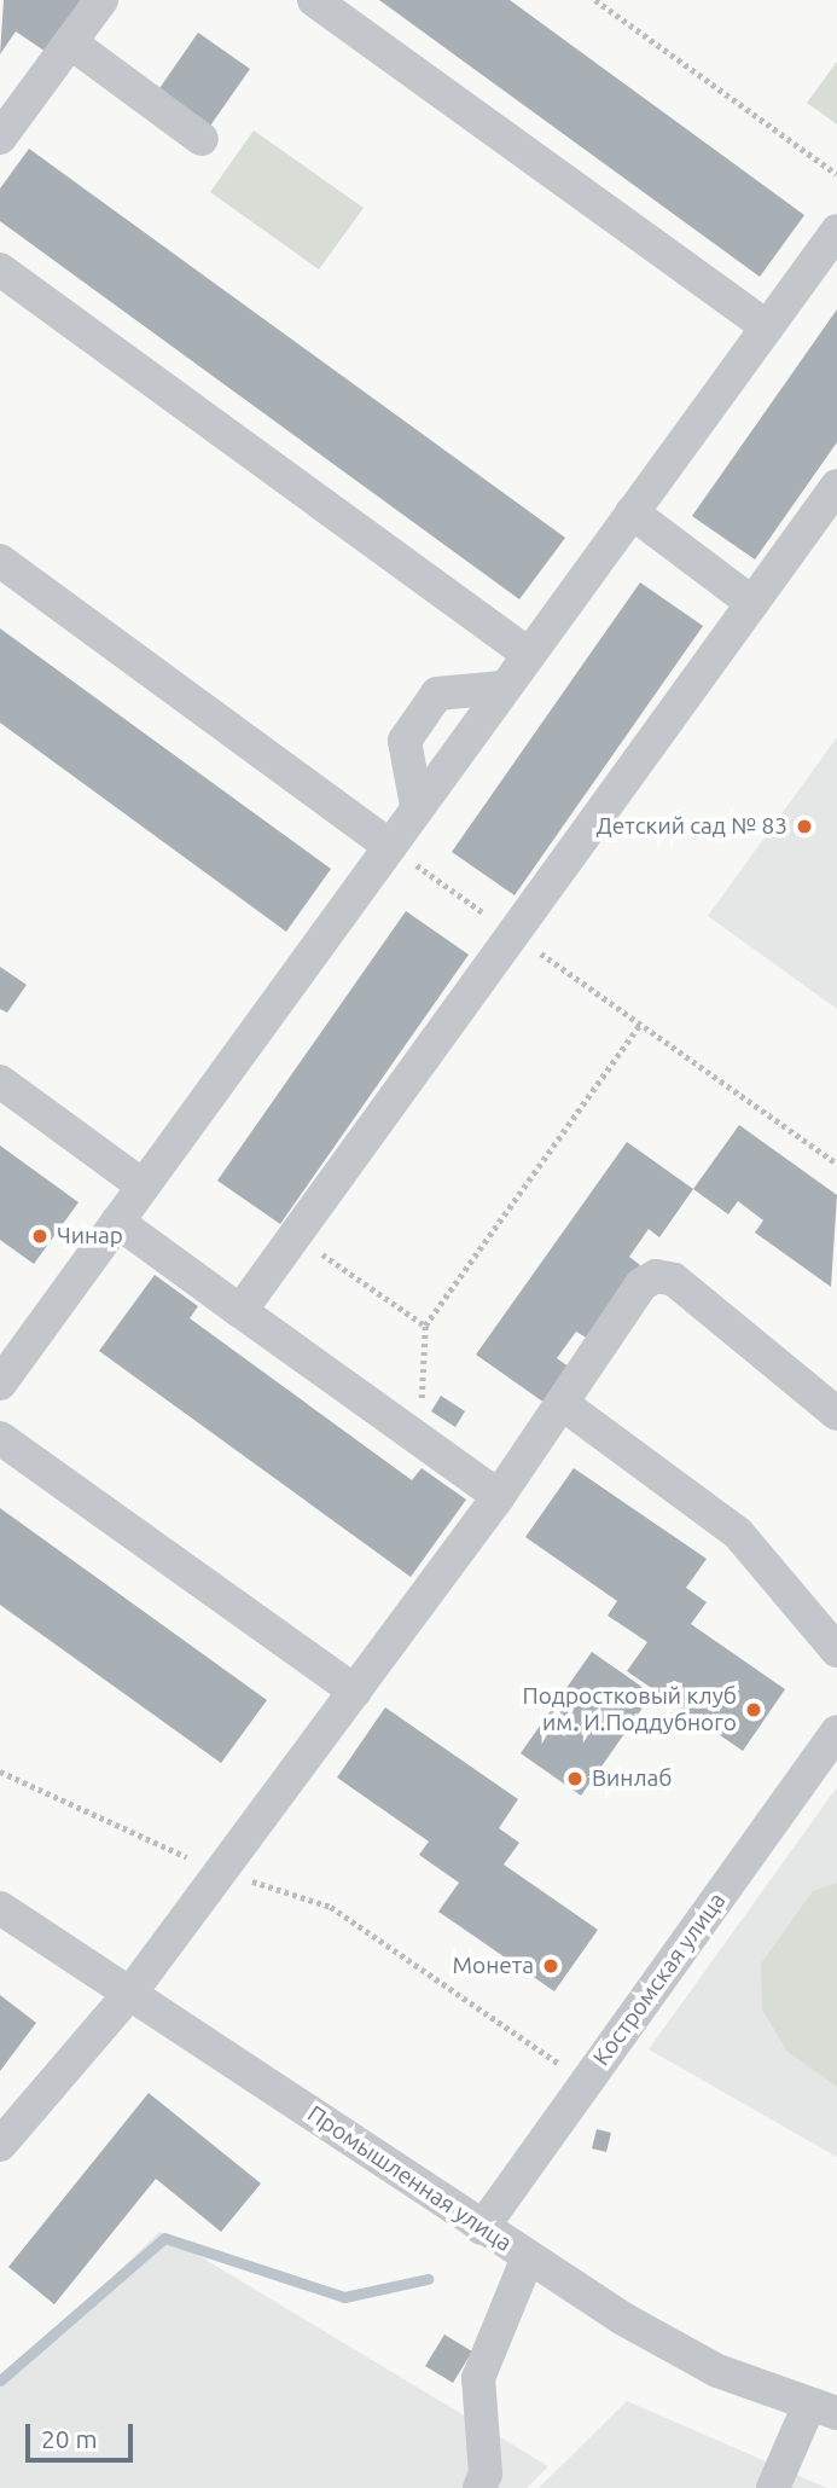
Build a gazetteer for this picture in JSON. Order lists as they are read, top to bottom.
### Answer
{
  "streets": {
    "street": ["Костромская улица", "Промышленная улица"]
  },
  "crossings": [
    ["Костромская улица", "Промышленная улица"]
  ],
  "places": [
    "Детский сад № 83",
    "Чинар",
    "Подростковый клуб им. И.Поддубного",
    "Винлаб",
    "Монета"
  ],
  "scale_bar": "20 m"
}
